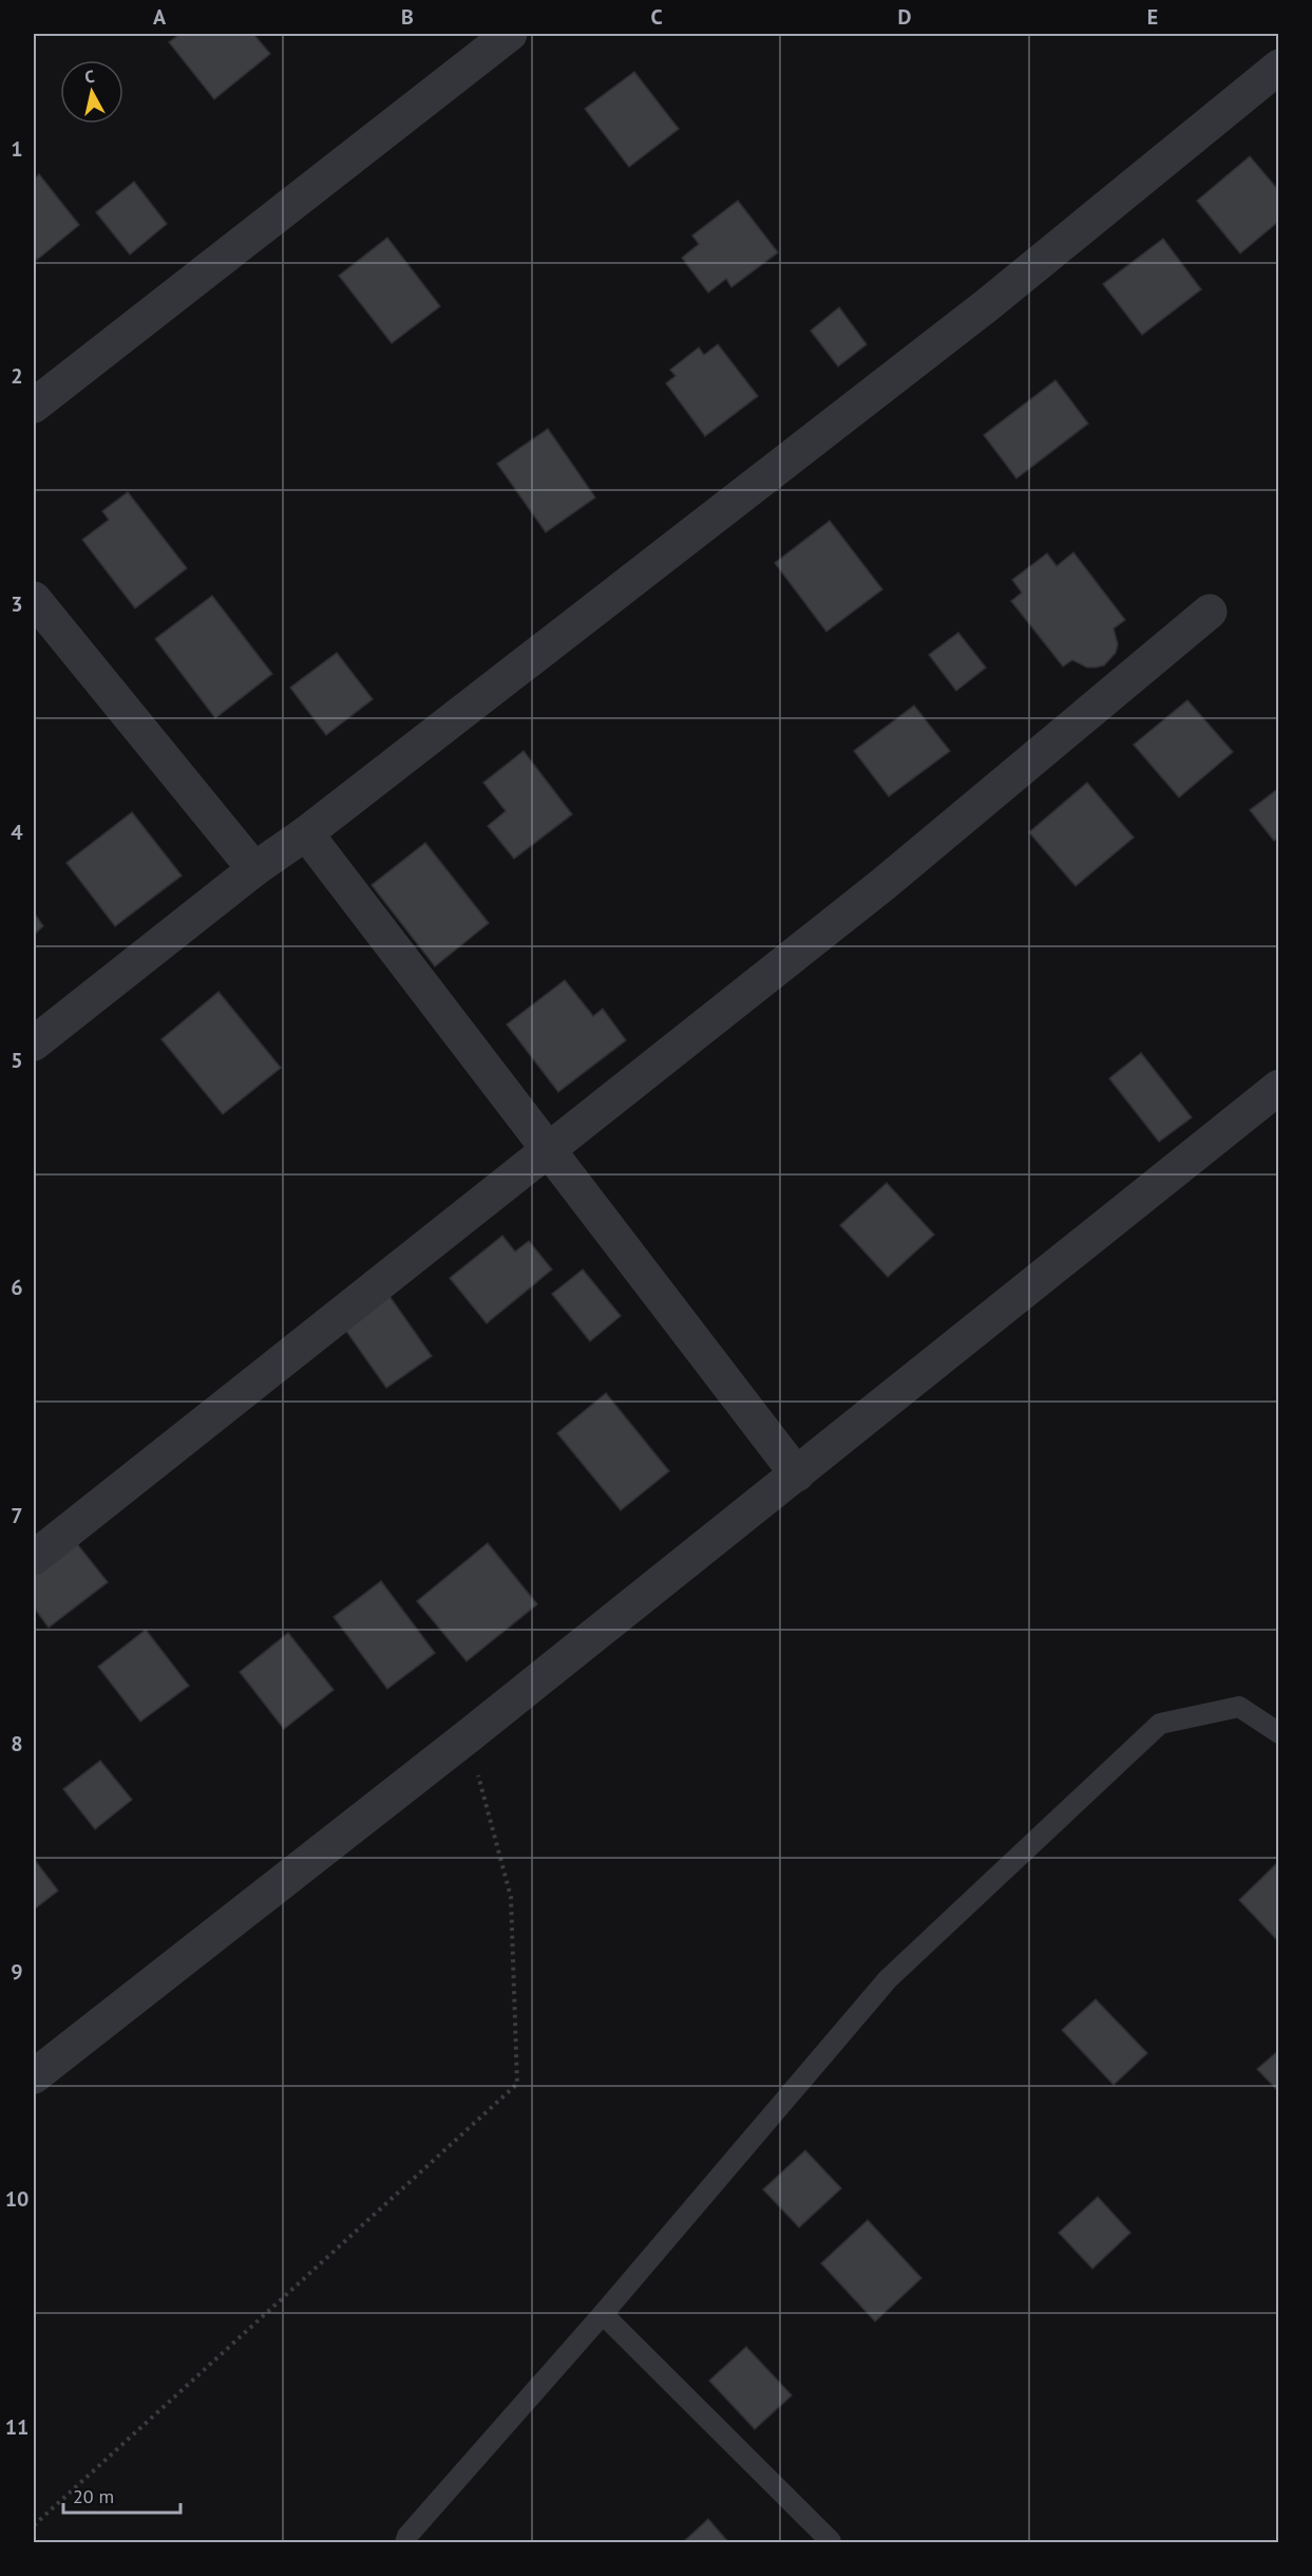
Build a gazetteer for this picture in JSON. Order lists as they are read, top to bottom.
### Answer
{
  "scale_bar": "20 m",
  "north": "top",
  "grid": {
    "columns": [
      "A",
      "B",
      "C",
      "D",
      "E"
    ],
    "rows": [
      "1",
      "2",
      "3",
      "4",
      "5",
      "6",
      "7",
      "8",
      "9",
      "10",
      "11"
    ]
  }
}
